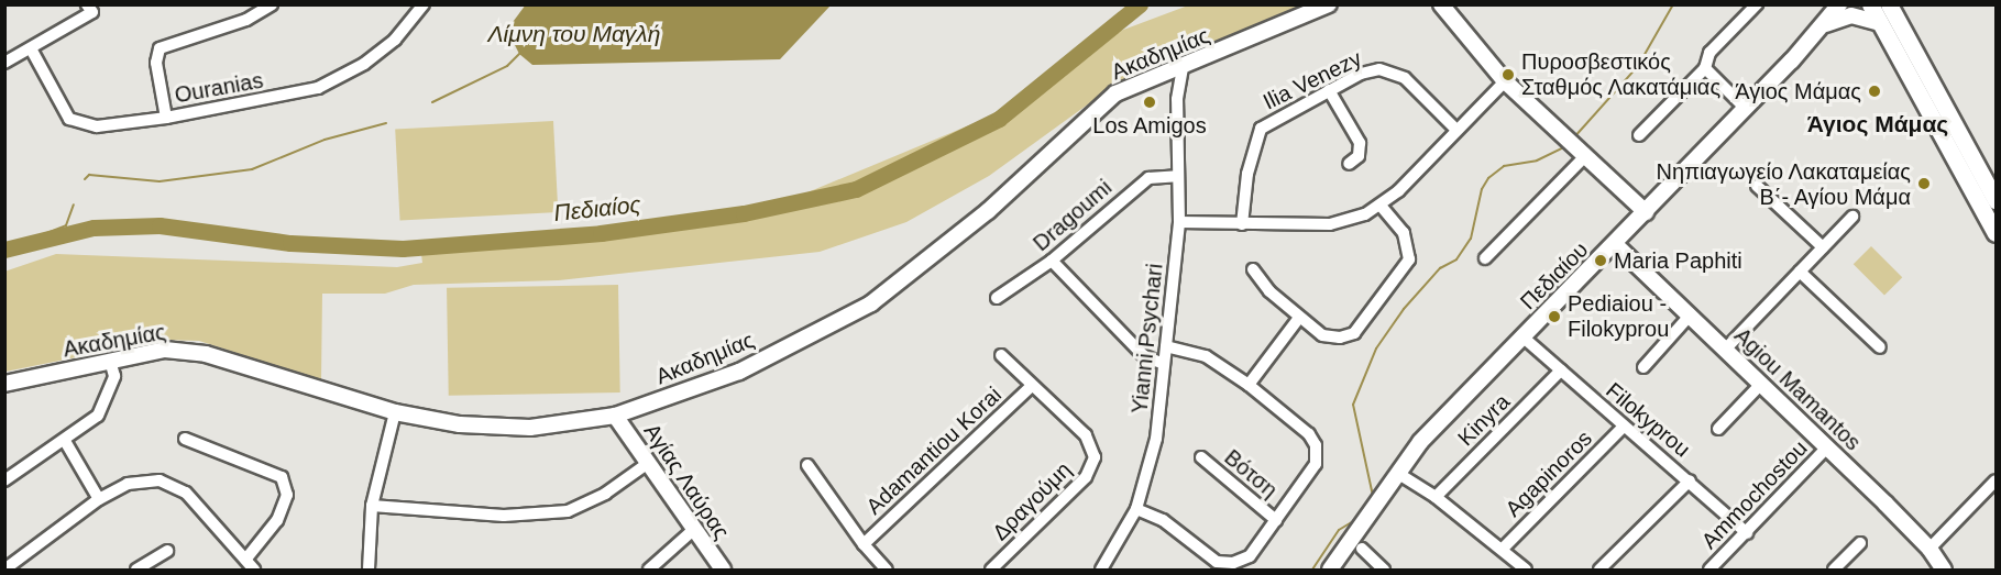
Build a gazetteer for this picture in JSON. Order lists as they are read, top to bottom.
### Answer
{
  "streets": {
    "street": [
      "Ακαδημίας",
      "Ilia Venezy",
      "Ouranias",
      "Dragoumi",
      "Πεδιαίου",
      "Yianni Psychari",
      "Agiou Mamantos",
      "Kinyra",
      "Filokyprou",
      "Adamantiou Korai",
      "Βότση",
      "Agapinoros",
      "Αγίας Λαύρας",
      "Ammochostou",
      "Δραγούμη"
    ]
  },
  "crossings": [
    ["Ακαδημίας", "Yianni Psychari"],
    ["Ακαδημίας", "Αγίας Λαύρας"],
    ["Dragoumi", "Yianni Psychari"],
    ["Πεδιαίου", "Agiou Mamantos"],
    ["Πεδιαίου", "Filokyprou"],
    ["Agiou Mamantos", "Ammochostou"],
    ["Kinyra", "Filokyprou"],
    ["Filokyprou", "Agapinoros"],
    ["Filokyprou", "Ammochostou"],
    ["Adamantiou Korai", "Δραγούμη"]
  ],
  "districts": ["Άγιος Μάμας"],
  "water": ["Λίμνη του Μαγλή", "Πεδιαίος"],
  "places": [
    "Πυροσβεστικός Σταθμός Λακατάμιας",
    "Άγιος Μάμας",
    "Los Amigos",
    "Νηπιαγωγείο Λακαταμείας Β΄- Αγίου Μάμα",
    "Maria Paphiti",
    "Pediaiou - Filokyprou"
  ]
}
